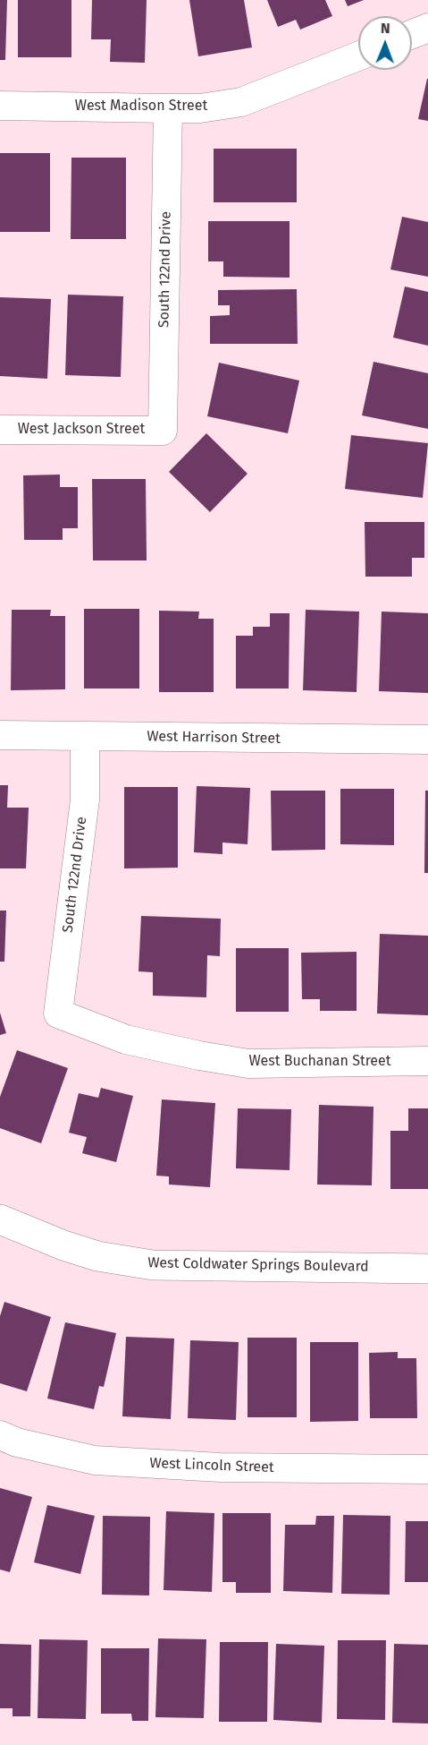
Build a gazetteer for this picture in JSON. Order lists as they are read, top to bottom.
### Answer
{
  "streets": {
    "street": [
      "West Madison Street",
      "South 122nd Drive",
      "West Jackson Street",
      "West Harrison Street",
      "West Buchanan Street",
      "West Coldwater Springs Boulevard",
      "West Lincoln Street"
    ]
  },
  "crossings": [
    ["West Madison Street", "South 122nd Drive"],
    ["South 122nd Drive", "West Jackson Street"],
    ["South 122nd Drive", "West Harrison Street"],
    ["South 122nd Drive", "West Buchanan Street"]
  ],
  "north": "top"
}
